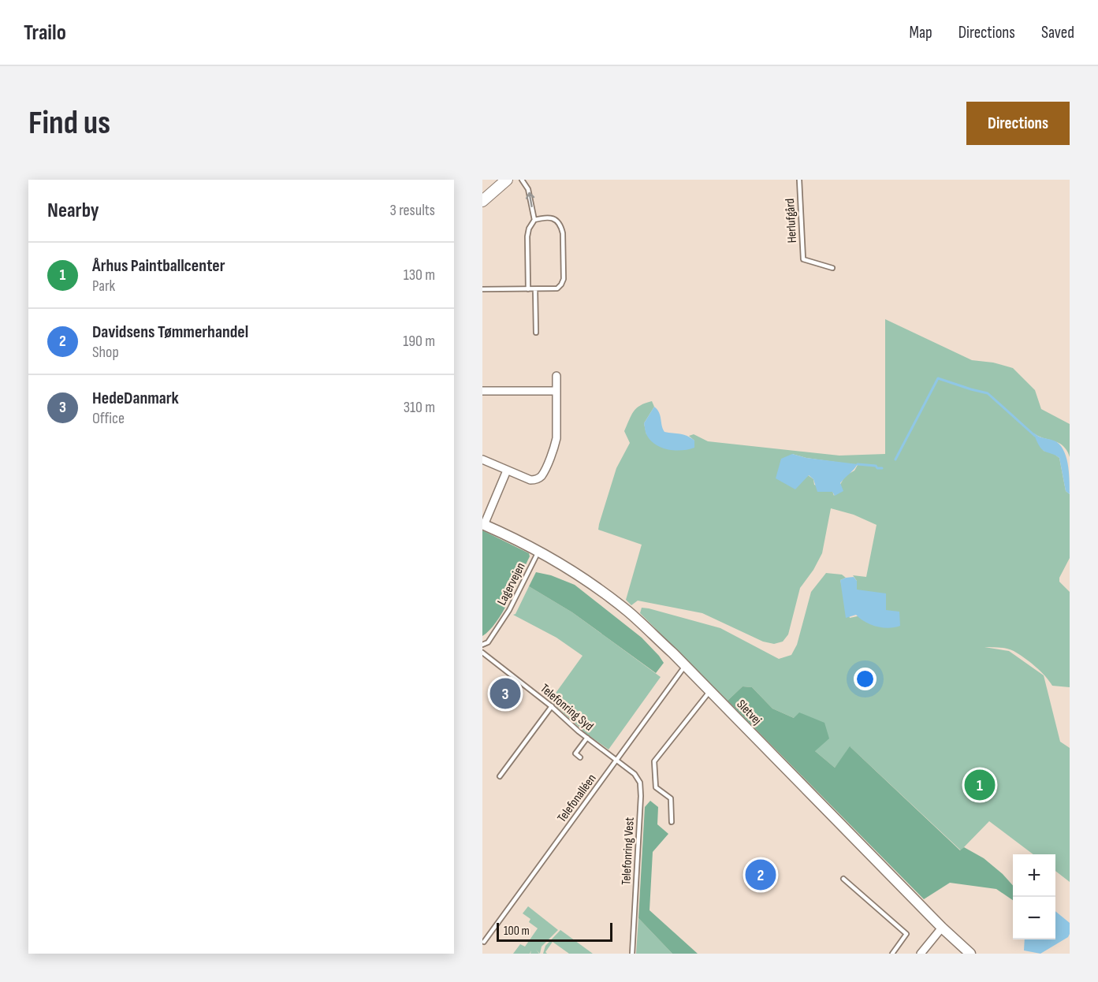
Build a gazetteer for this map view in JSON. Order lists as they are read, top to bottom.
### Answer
{
  "streets": {
    "street": ["Sletvej"],
    "lane": [
      "Herlufgård",
      "Lagervejen",
      "Telefonring Syd",
      "Telefonalléen",
      "Telefonring Vest"
    ]
  },
  "crossings": [
    ["Lagervejen", "Sletvej"],
    ["Telefonring Syd", "Telefonalléen"],
    ["Telefonring Syd", "Telefonring Vest"],
    ["Sletvej", "Telefonalléen"],
    ["Telefonalléen", "Telefonring Vest"]
  ],
  "scale_bar": "100 m",
  "page": {
    "header": "Trailo",
    "nav": ["Map", "Directions", "Saved"],
    "buttons": "Directions",
    "title": "Find us",
    "heading": ["Nearby", "3 results"],
    "list": [
      {
        "mark": "1",
        "name": "Århus Paintballcenter",
        "note": "Park",
        "value": "130 m"
      },
      {
        "mark": "2",
        "name": "Davidsens Tømmerhandel",
        "note": "Shop",
        "value": "190 m"
      },
      {
        "mark": "3",
        "name": "HedeDanmark",
        "note": "Office",
        "value": "310 m"
      }
    ],
    "pins": ["3", "1", "2"],
    "map_buttons": ["+", "−"],
    "scale": "100 m"
  }
}
